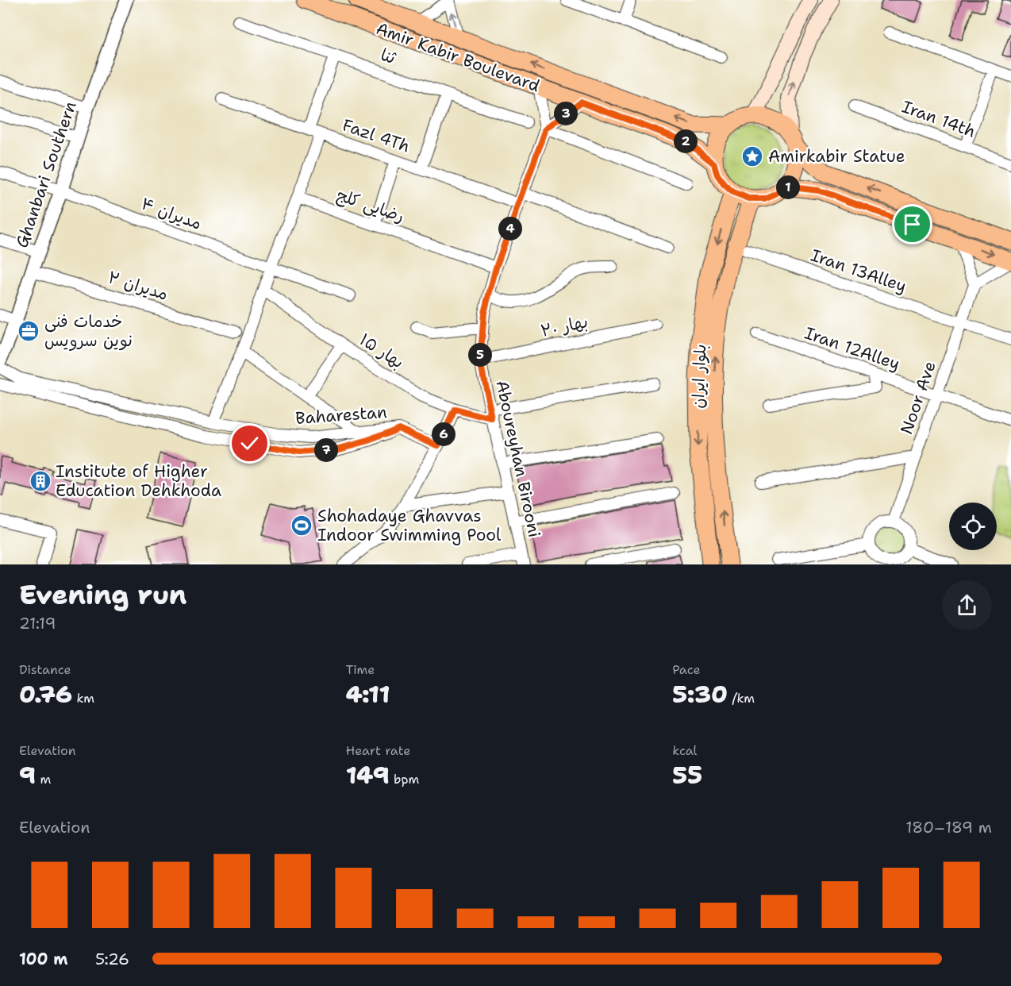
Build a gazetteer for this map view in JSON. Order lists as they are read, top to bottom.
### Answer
{
  "streets": {
    "main road": ["Amir Kabir Boulevard", "بلوار ایران"],
    "street": [
      "ثنا",
      "Iran 14th",
      "Fazl 4Th",
      "Ghanbari Southern",
      "رضایی کلج",
      "مدیران ۴",
      "Iran 13Alley",
      "مدیران ۲",
      "بهار ۲۰",
      "Iran 12Alley",
      "بهار ۱۵",
      "Noor Ave",
      "Baharestan",
      "Aboureyhan Birooni"
    ]
  },
  "crossings": [
    ["Amir Kabir Boulevard", "بلوار ایران"],
    ["Fazl 4Th", "Aboureyhan Birooni"],
    ["Ghanbari Southern", "مدیران ۴"],
    ["Ghanbari Southern", "مدیران ۲"],
    ["رضایی کلج", "Aboureyhan Birooni"],
    ["Iran 13Alley", "Noor Ave"],
    ["بهار ۲۰", "Aboureyhan Birooni"],
    ["Iran 12Alley", "Noor Ave"],
    ["بهار ۱۵", "Aboureyhan Birooni"]
  ],
  "places": {
    "place": ["Amirkabir Statue"],
    "office": ["خدمات فنی نوین سرویس"],
    "building": ["Institute of Higher Education Dehkhoda"],
    "sports": ["Shohadaye Ghavvas Indoor Swimming Pool"]
  },
  "page": {
    "pins": [
      "3",
      "2",
      "1",
      "4",
      "5",
      "6",
      "7"
    ],
    "heading": ["Evening run", "21:19"],
    "stats": [
      ["Distance", "0.76 km"],
      ["Time", "4:11"],
      ["Pace", "5:30 /km"],
      ["Elevation", "9 m"],
      ["Heart rate", "149 bpm"],
      ["kcal", "55"]
    ],
    "chart": ["Elevation", "180–189 m"],
    "list": [
      {
        "name": "100 m",
        "note": "5:26"
      }
    ]
  }
}
